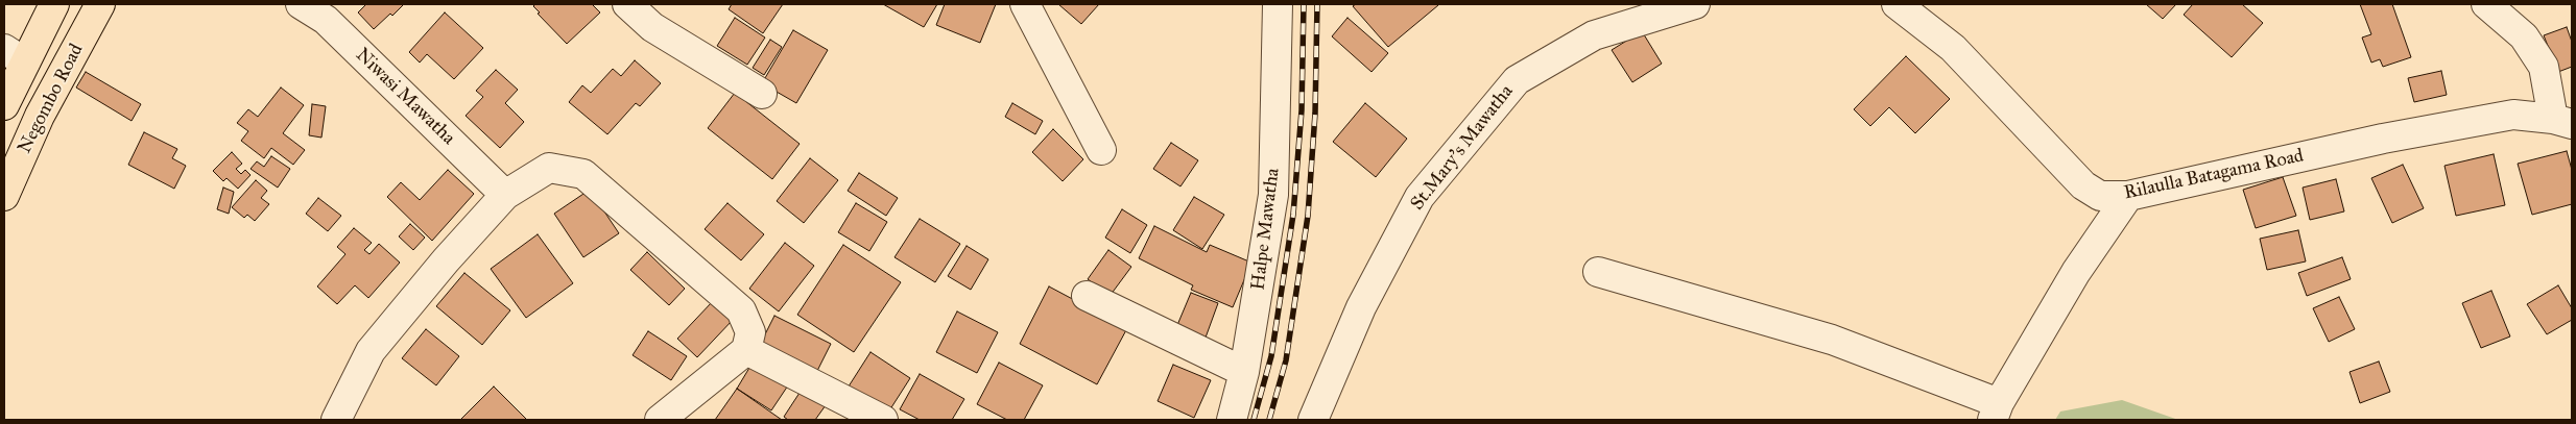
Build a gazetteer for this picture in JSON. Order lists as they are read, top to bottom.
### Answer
{
  "streets": {
    "highway": ["Negombo Road"],
    "street": [
      "Niwasi Mawatha",
      "St.Mary's Mawatha",
      "Rilaulla Batagama Road",
      "Halpe Mawatha"
    ]
  }
}
